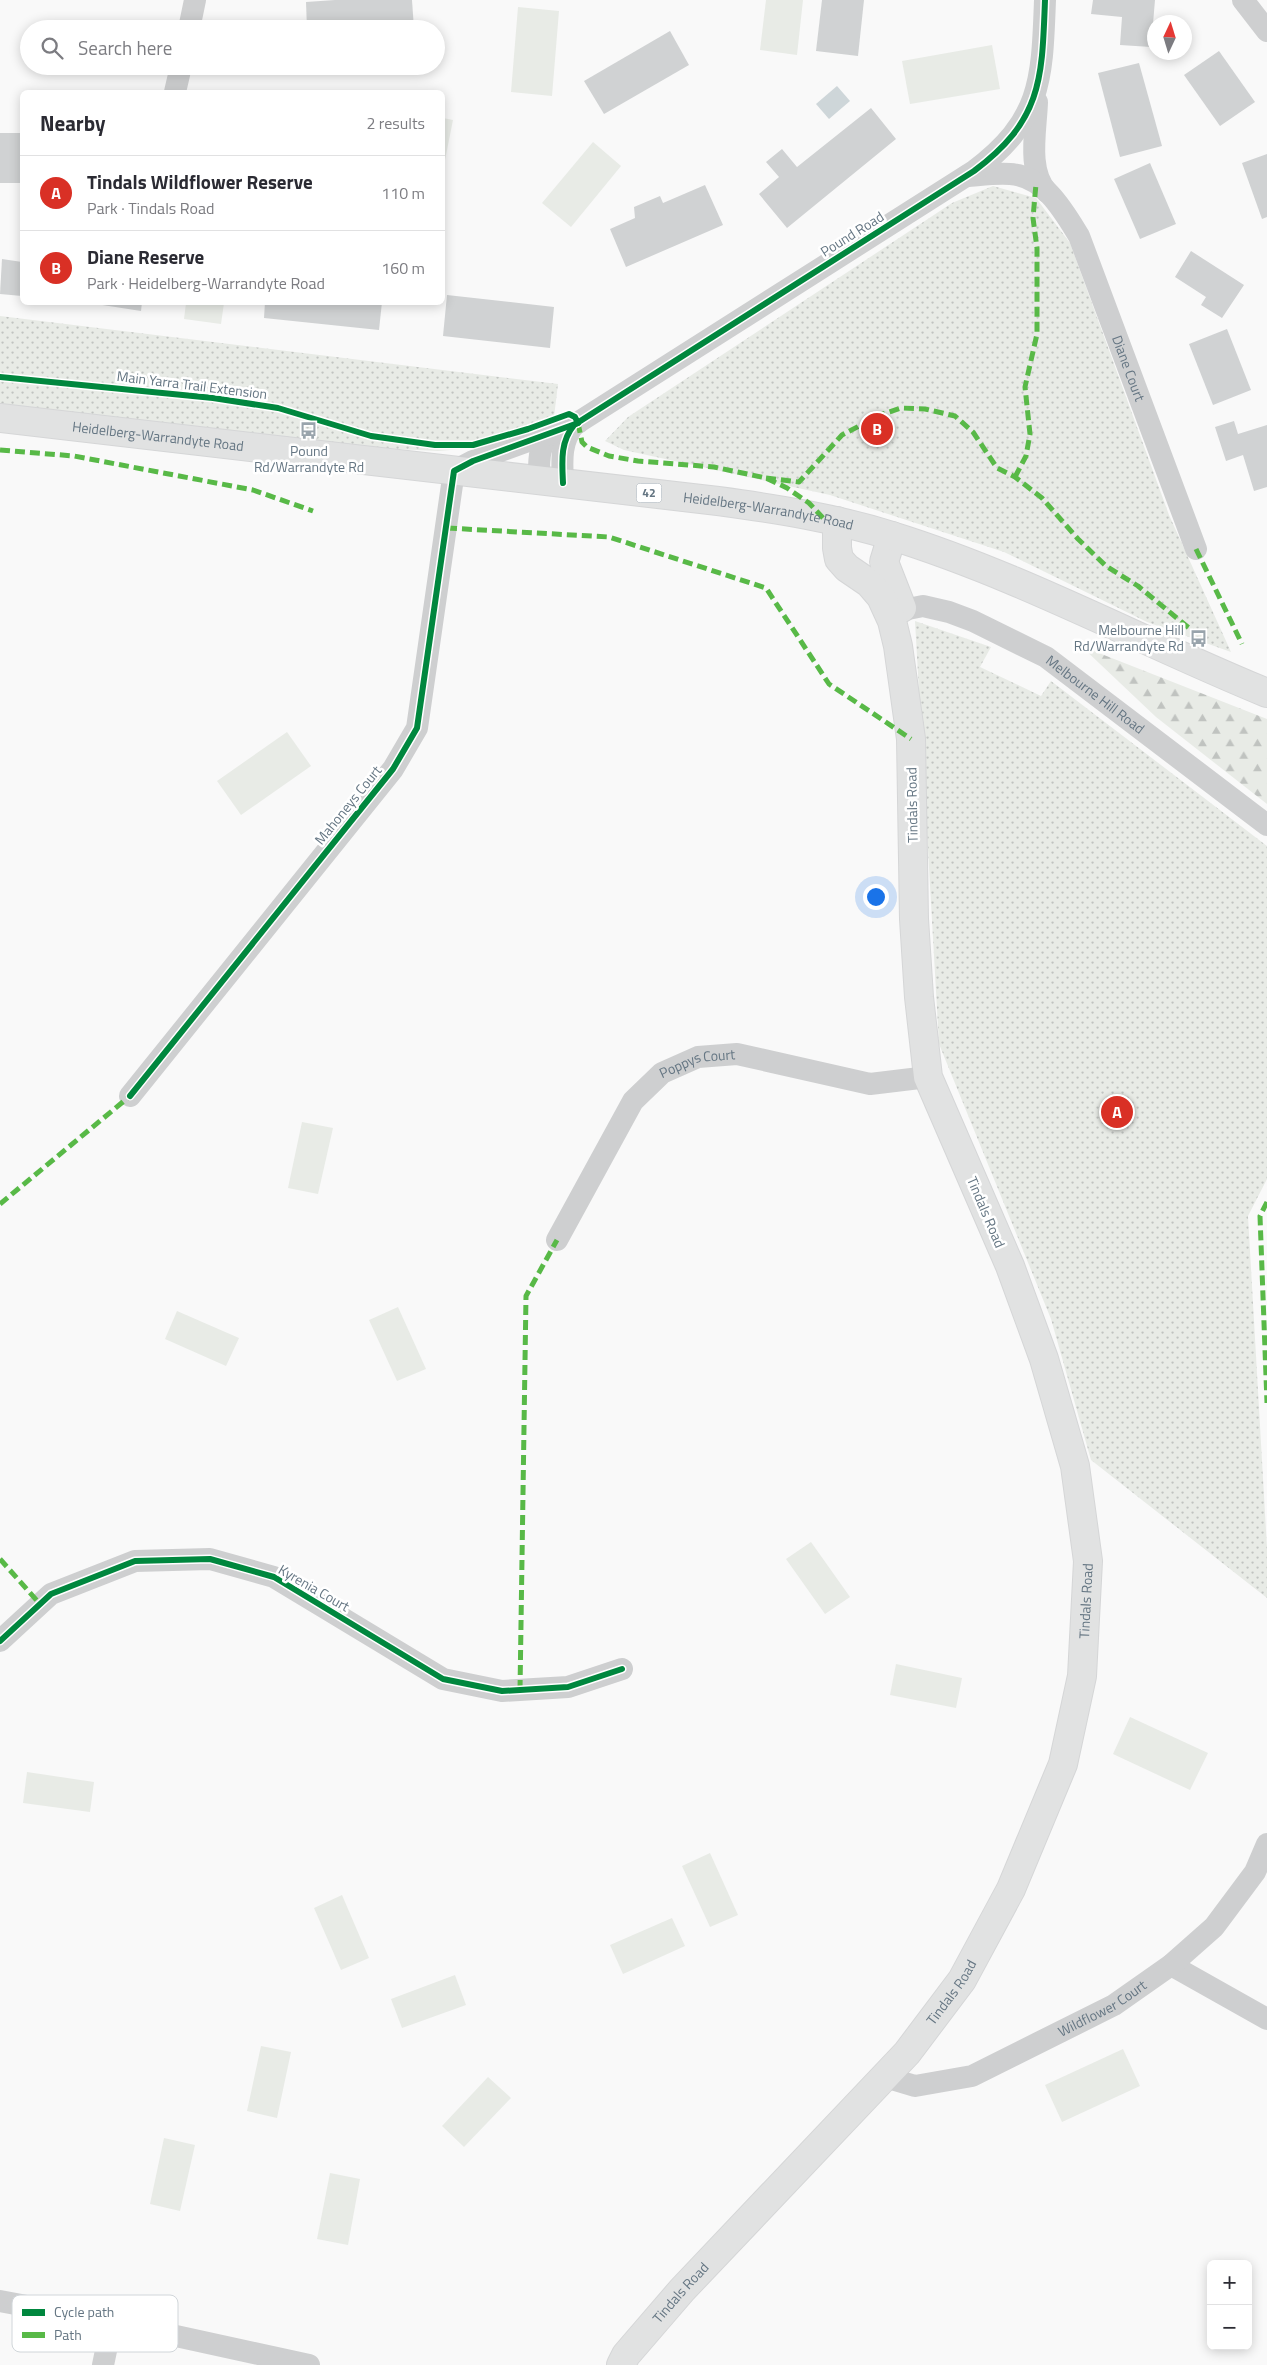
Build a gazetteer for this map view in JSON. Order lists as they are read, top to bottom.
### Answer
{
  "streets": {
    "main road": ["Heidelberg-Warrandyte Road", "42", "Tindals Road"],
    "street": [
      "Pound Road",
      "Diane Court",
      "Melbourne Hill Road",
      "Mahoneys Court",
      "Poppys Court",
      "Kyrenia Court",
      "Wildflower Court"
    ],
    "cycle path": ["Main Yarra Trail Extension"]
  },
  "crossings": [
    ["Pound Road", "Diane Court"],
    ["Pound Road", "Heidelberg-Warrandyte Road"],
    ["Pound Road", "Mahoneys Court"],
    ["Heidelberg-Warrandyte Road", "Mahoneys Court"],
    ["Heidelberg-Warrandyte Road", "Tindals Road"],
    ["Melbourne Hill Road", "Tindals Road"],
    ["Tindals Road", "Poppys Court"],
    ["Tindals Road", "Wildflower Court"]
  ],
  "places": {
    "bus stop": ["Pound Rd/Warrandyte Rd", "Melbourne Hill Rd/Warrandyte Rd"]
  },
  "legend": ["Cycle path", "Path"],
  "north": "top",
  "page": {
    "search": "Search here",
    "heading": ["Nearby", "2 results"],
    "list": [
      {
        "mark": "A",
        "name": "Tindals Wildflower Reserve",
        "note": "Park · Tindals Road",
        "value": "110 m"
      },
      {
        "mark": "B",
        "name": "Diane Reserve",
        "note": "Park · Heidelberg-Warrandyte Road",
        "value": "160 m"
      }
    ],
    "pins": ["B", "A"],
    "map_buttons": ["+", "−"]
  }
}
